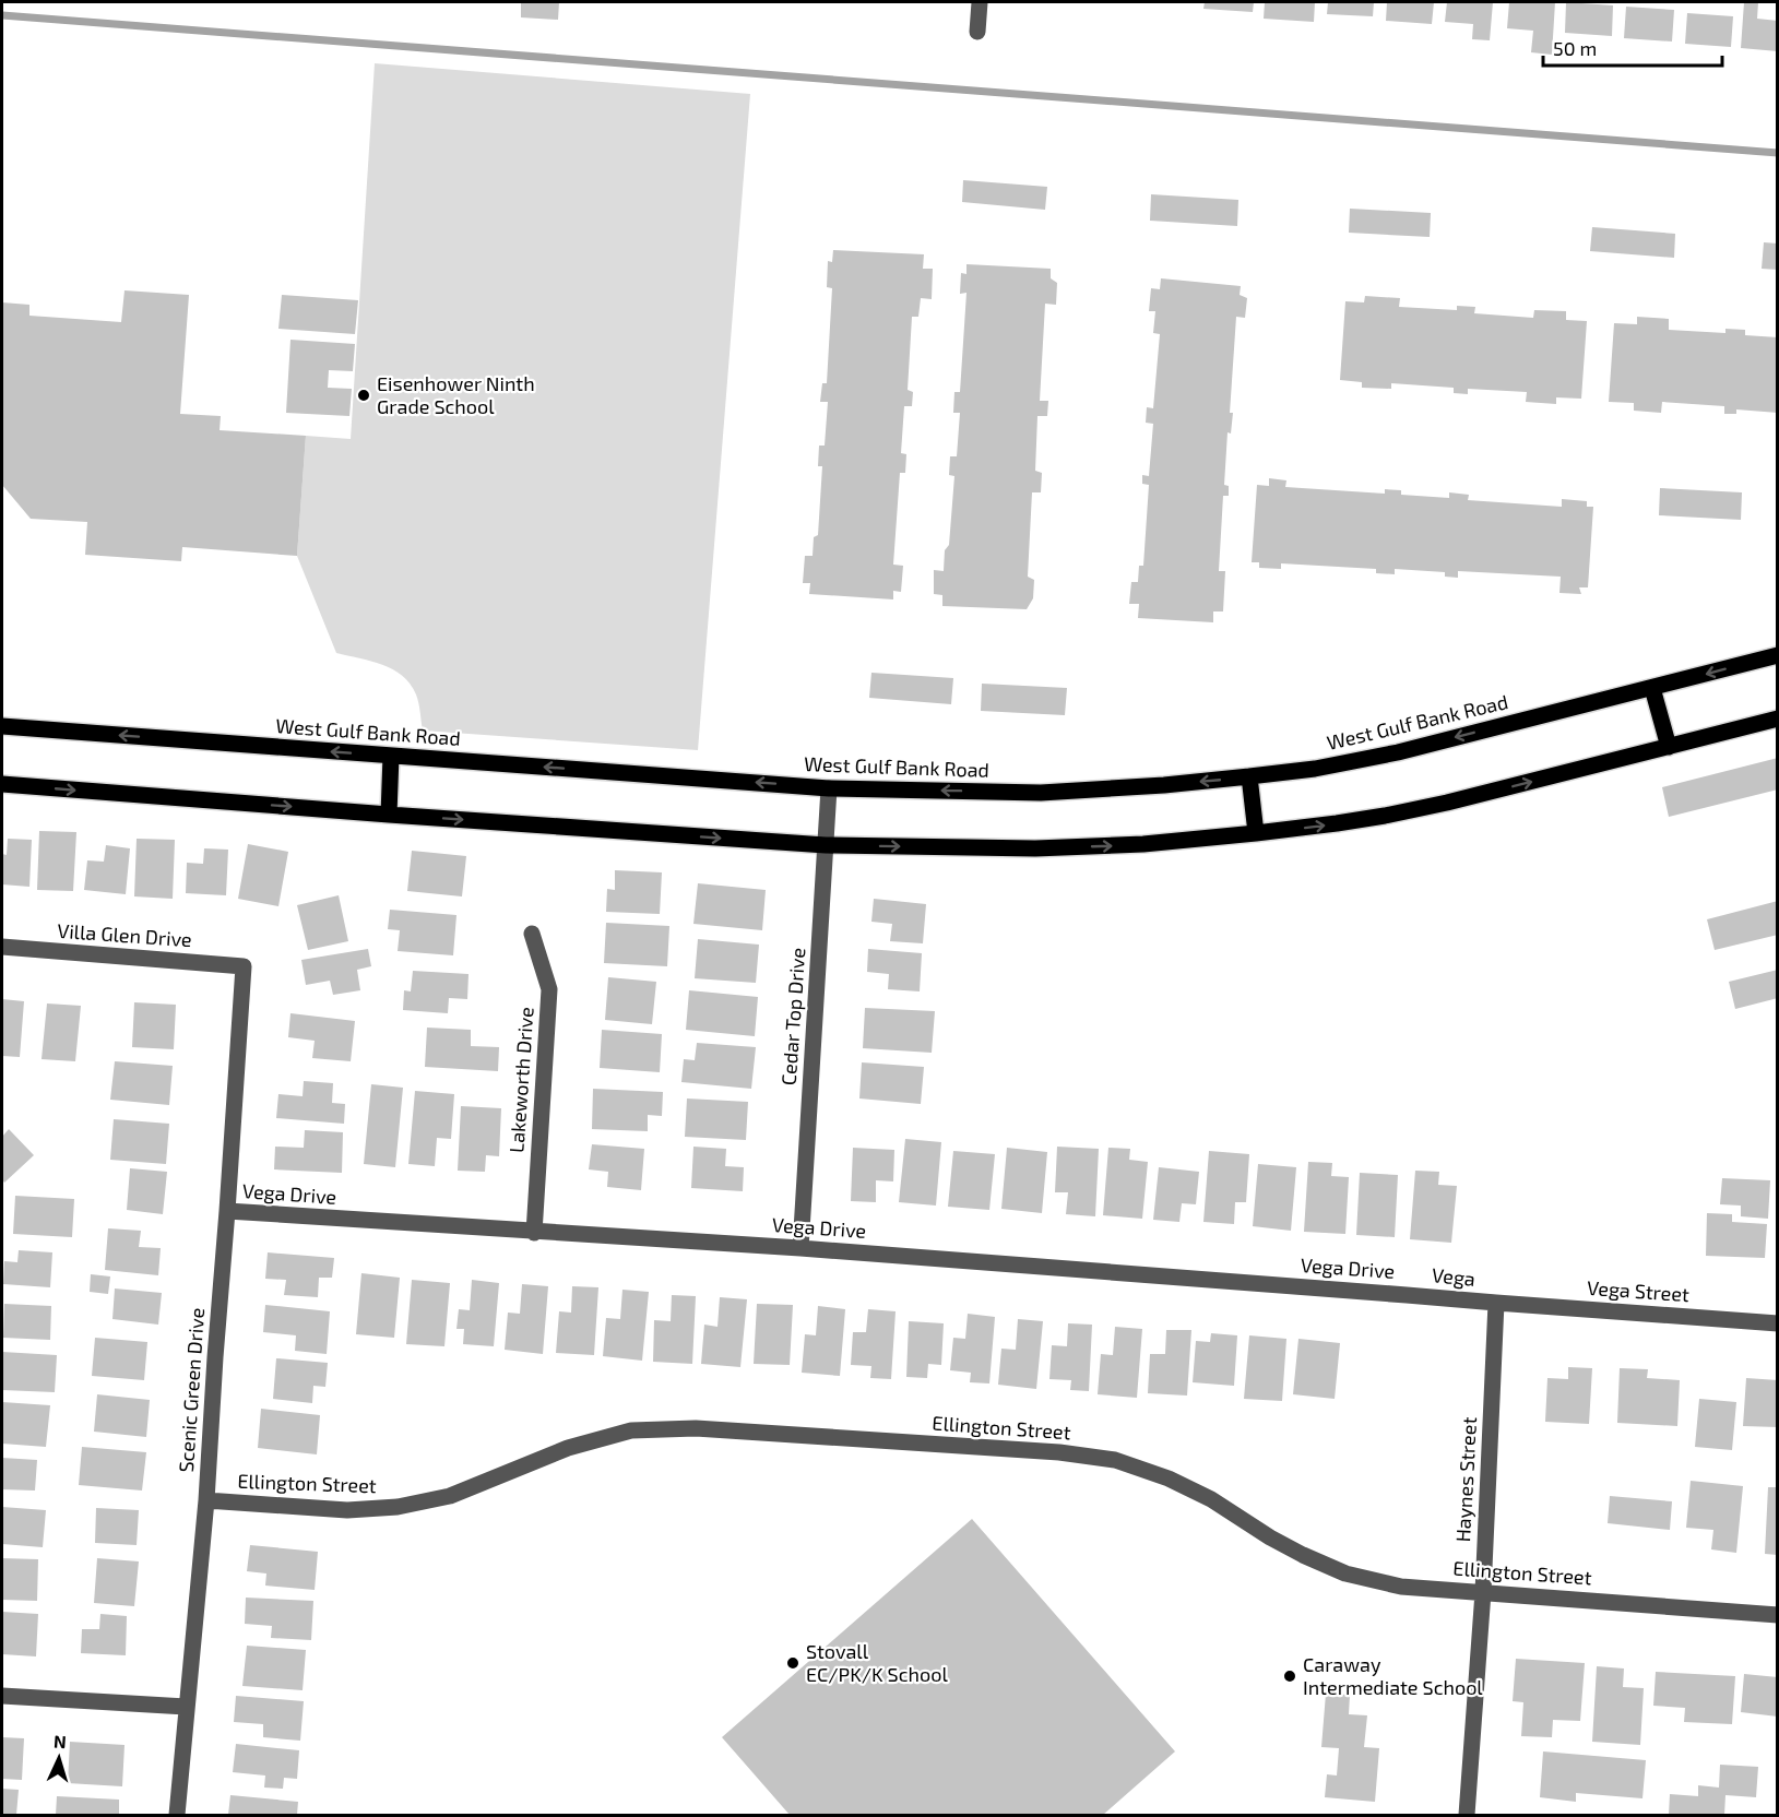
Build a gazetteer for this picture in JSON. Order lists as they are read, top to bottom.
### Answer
{
  "streets": {
    "main road": ["West Gulf Bank Road"],
    "street": [
      "Villa Glen Drive",
      "Cedar Top Drive",
      "Lakeworth Drive",
      "Vega Drive",
      "Vega",
      "Vega Street",
      "Scenic Green Drive",
      "Ellington Street",
      "Haynes Street"
    ]
  },
  "crossings": [
    ["West Gulf Bank Road", "Cedar Top Drive"],
    ["Villa Glen Drive", "Scenic Green Drive"],
    ["Cedar Top Drive", "Vega Drive"],
    ["Lakeworth Drive", "Vega Drive"],
    ["Vega Drive", "Vega"],
    ["Vega Drive", "Scenic Green Drive"],
    ["Vega", "Vega Street"],
    ["Vega", "Haynes Street"],
    ["Vega Street", "Haynes Street"],
    ["Scenic Green Drive", "Ellington Street"],
    ["Ellington Street", "Haynes Street"]
  ],
  "places": ["Eisenhower Ninth Grade School", "Stovall EC/PK/K School", "Caraway Intermediate School"],
  "scale_bar": "50 m",
  "north": "top"
}
